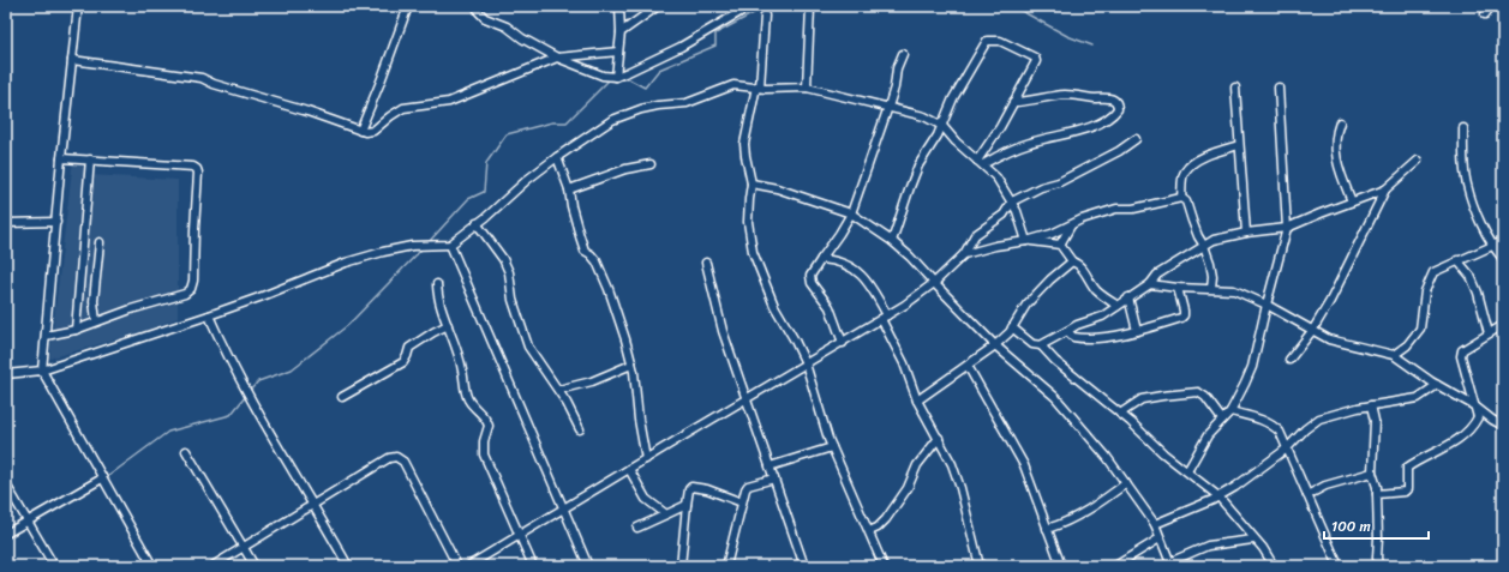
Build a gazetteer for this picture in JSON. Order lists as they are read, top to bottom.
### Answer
{
  "scale_bar": "100 m"
}
